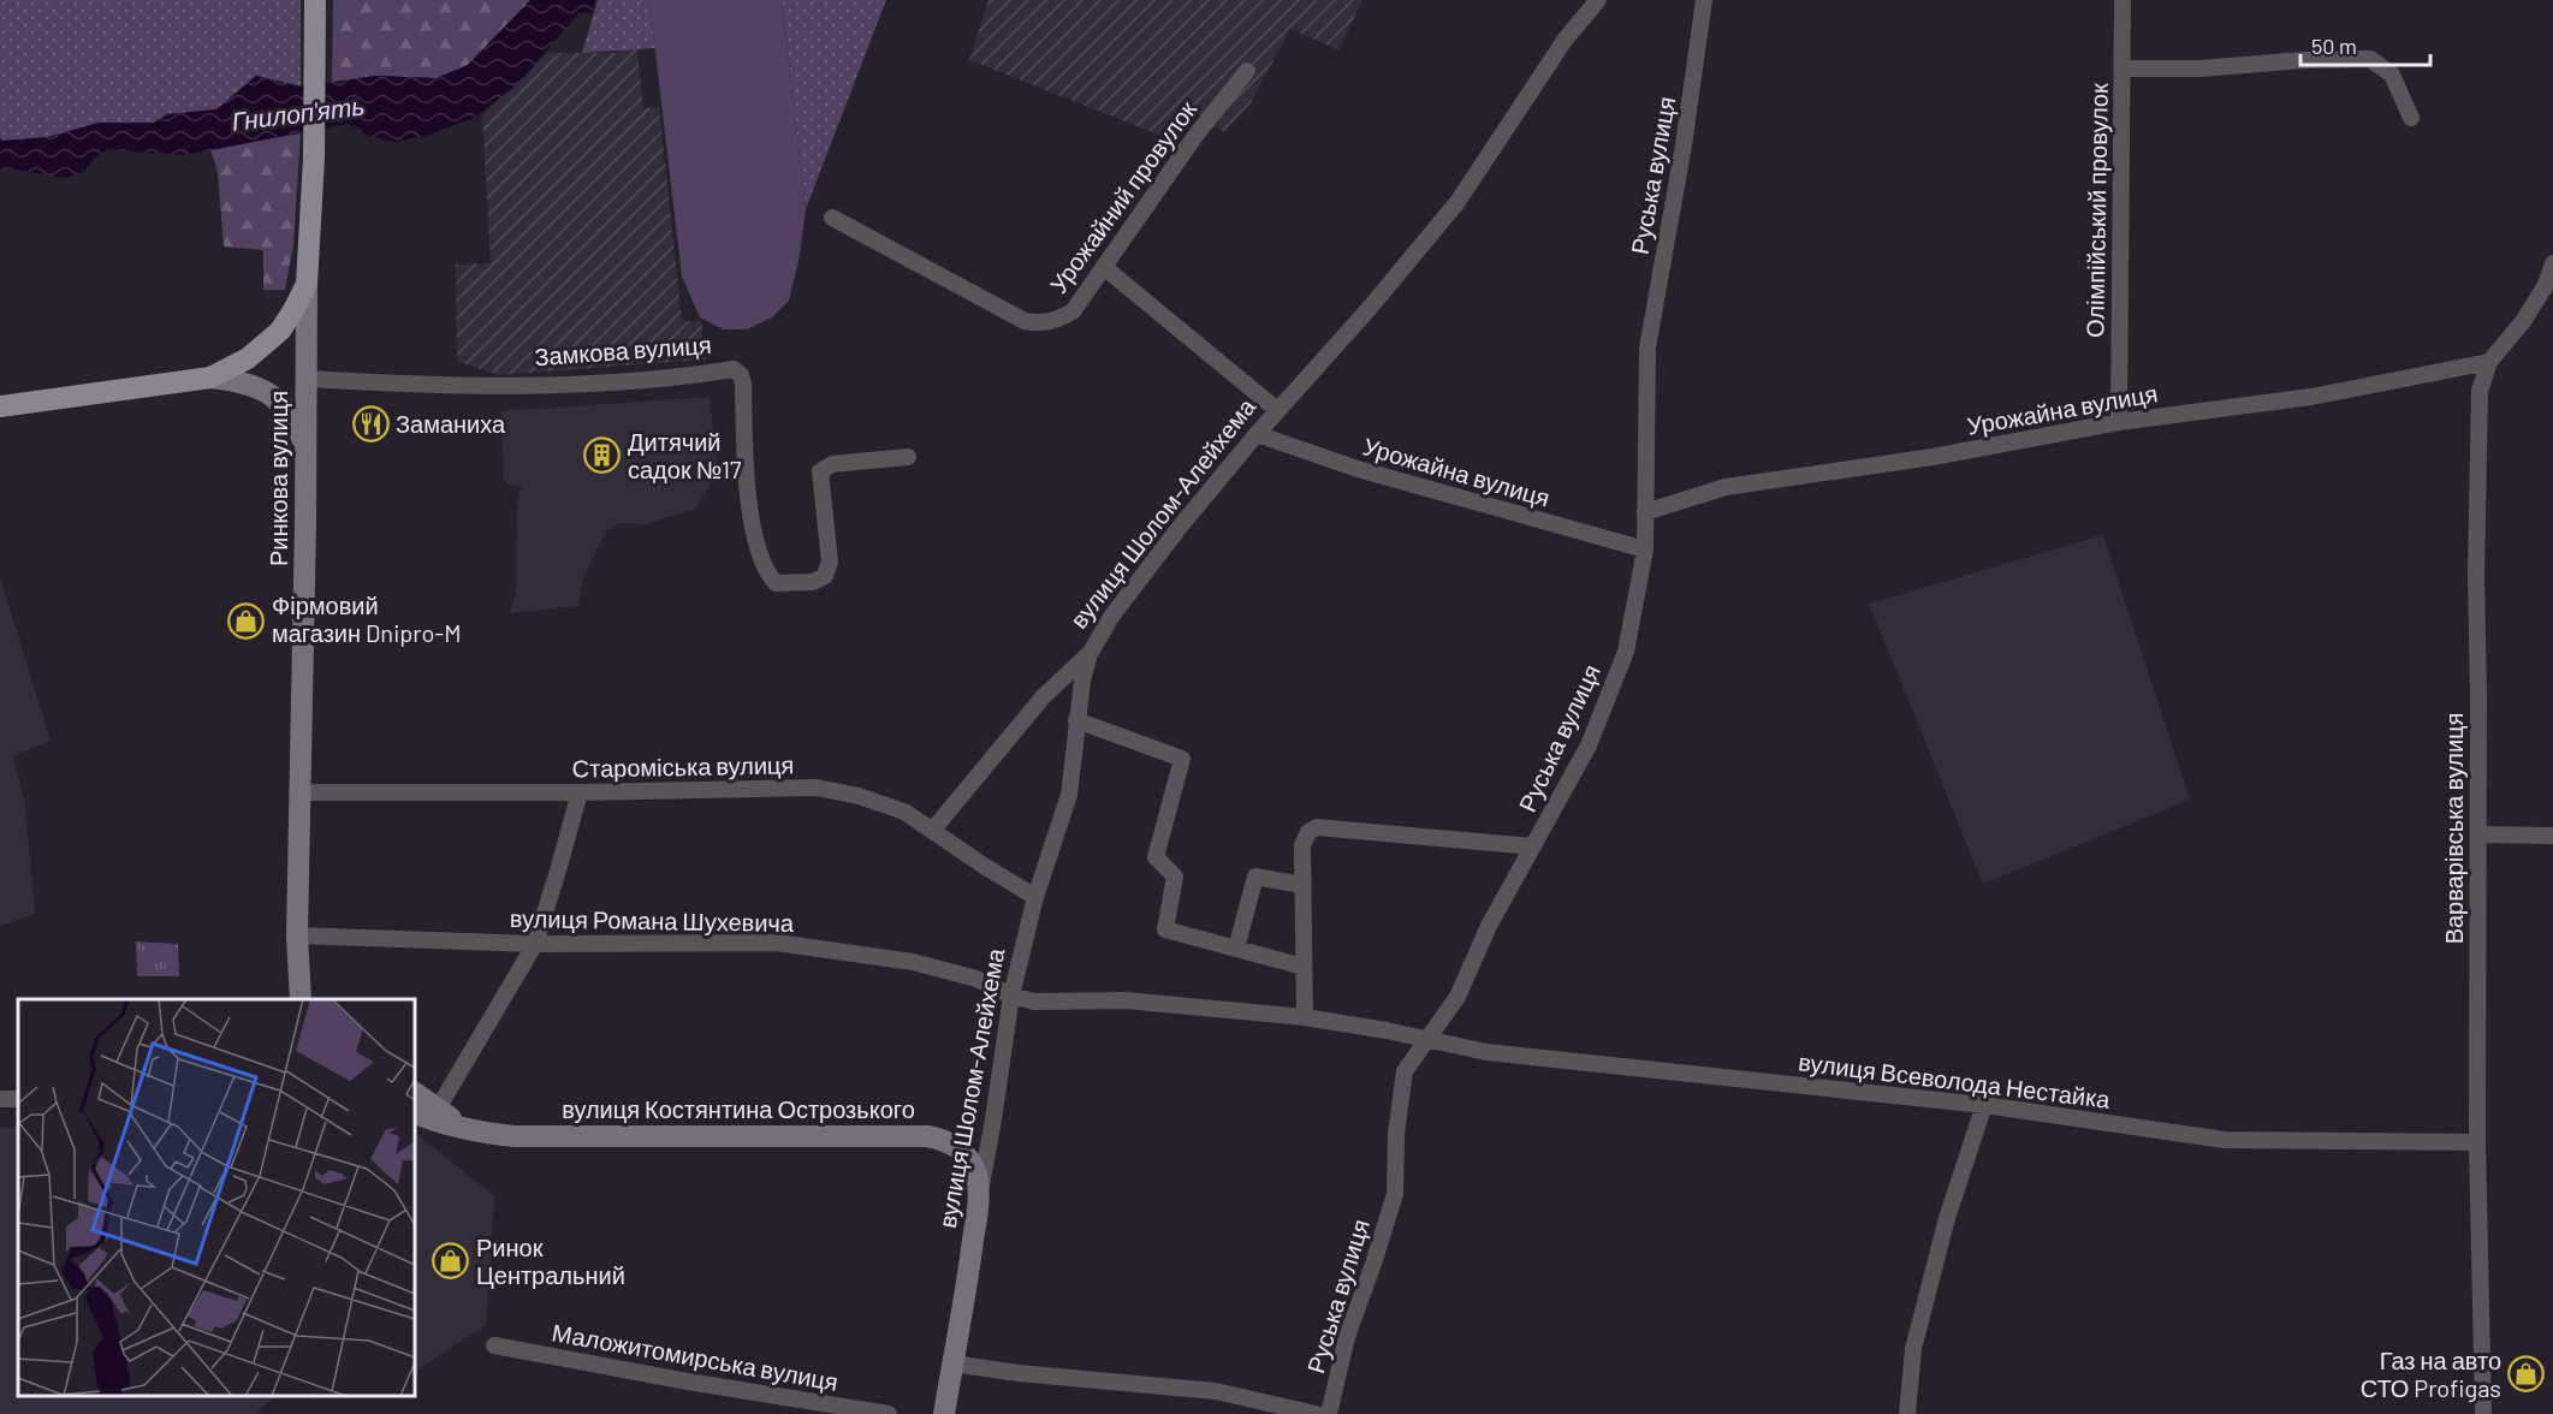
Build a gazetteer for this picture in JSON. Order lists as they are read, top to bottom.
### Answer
{
  "streets": {
    "main road": ["Ринкова вулиця", "вулиця Шолом-Алейхема", "вулиця Костянтина Острозького"],
    "street": [
      "Руська вулиця",
      "Урожайний провулок",
      "Олімпійський провулок",
      "Замкова вулиця",
      "Урожайна вулиця",
      "Староміська вулиця",
      "Варварівська вулиця",
      "вулиця Романа Шухевича",
      "вулиця Всеволода Нестайка",
      "Маложитомирська вулиця"
    ]
  },
  "crossings": [
    ["Руська вулиця", "Урожайна вулиця"],
    ["Руська вулиця", "вулиця Романа Шухевича"],
    ["Руська вулиця", "вулиця Всеволода Нестайка"],
    ["Олімпійський провулок", "Урожайна вулиця"],
    ["Замкова вулиця", "Ринкова вулиця"],
    ["Урожайна вулиця", "вулиця Шолом-Алейхема"],
    ["Урожайна вулиця", "Варварівська вулиця"],
    ["Ринкова вулиця", "Староміська вулиця"],
    ["Ринкова вулиця", "вулиця Романа Шухевича"],
    ["вулиця Шолом-Алейхема", "Староміська вулиця"],
    ["вулиця Шолом-Алейхема", "вулиця Романа Шухевича"],
    ["вулиця Шолом-Алейхема", "вулиця Костянтина Острозького"],
    ["Варварівська вулиця", "вулиця Всеволода Нестайка"],
    ["вулиця Романа Шухевича", "вулиця Всеволода Нестайка"]
  ],
  "water": ["Гнилоп'ять"],
  "places": {
    "restaurant": ["Заманиха"],
    "building": ["Дитячий садок №17"],
    "shop": ["Фірмовий магазин Dnipro-M", "Ринок Центральний", "Газ на авто СТО Profigas"]
  },
  "scale_bar": "50 m"
}
